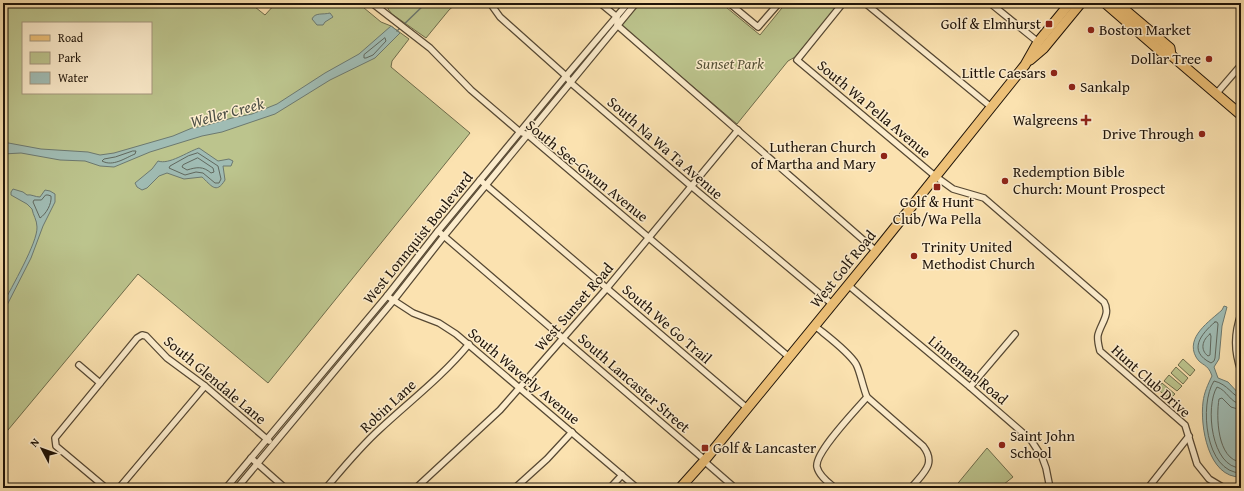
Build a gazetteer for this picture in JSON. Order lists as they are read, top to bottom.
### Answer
{
  "streets": {
    "main road": ["West Golf Road"],
    "street": [
      "South Wa Pella Avenue",
      "South Na Wa Ta Avenue",
      "South See-Gwun Avenue",
      "West Lonnquist Boulevard",
      "West Sunset Road",
      "South We Go Trail",
      "Linneman Road",
      "South Waverly Avenue",
      "South Glendale Lane",
      "Hunt Club Drive",
      "South Lancaster Street",
      "Robin Lane"
    ]
  },
  "crossings": [
    ["South Wa Pella Avenue", "West Golf Road"],
    ["South Wa Pella Avenue", "Hunt Club Drive"],
    ["South Na Wa Ta Avenue", "West Lonnquist Boulevard"],
    ["South Na Wa Ta Avenue", "West Golf Road"],
    ["South Na Wa Ta Avenue", "West Sunset Road"],
    ["South See-Gwun Avenue", "West Lonnquist Boulevard"],
    ["South See-Gwun Avenue", "West Golf Road"],
    ["South See-Gwun Avenue", "West Sunset Road"],
    ["West Lonnquist Boulevard", "South We Go Trail"],
    ["West Lonnquist Boulevard", "South Waverly Avenue"],
    ["West Lonnquist Boulevard", "South Glendale Lane"],
    ["West Lonnquist Boulevard", "South Lancaster Street"],
    ["West Golf Road", "South We Go Trail"],
    ["West Golf Road", "Linneman Road"],
    ["West Golf Road", "Hunt Club Drive"],
    ["West Golf Road", "South Lancaster Street"],
    ["West Sunset Road", "South We Go Trail"],
    ["West Sunset Road", "South Waverly Avenue"],
    ["West Sunset Road", "South Lancaster Street"],
    ["South Waverly Avenue", "Robin Lane"]
  ],
  "water": ["Weller Creek"],
  "parks": ["Sunset Park"],
  "places": {
    "transit": ["Golf & Elmhurst", "Golf & Hunt Club/Wa Pella", "Golf & Lancaster"],
    "other": [
      "Boston Market",
      "Dollar Tree",
      "Little Caesars",
      "Sankalp",
      "Drive Through",
      "Lutheran Church of Martha and Mary",
      "Redemption Bible Church: Mount Prospect",
      "Trinity United Methodist Church",
      "Saint John School"
    ],
    "health": ["Walgreens"]
  },
  "legend": ["Road", "Park", "Water"],
  "north": "top left"
}
